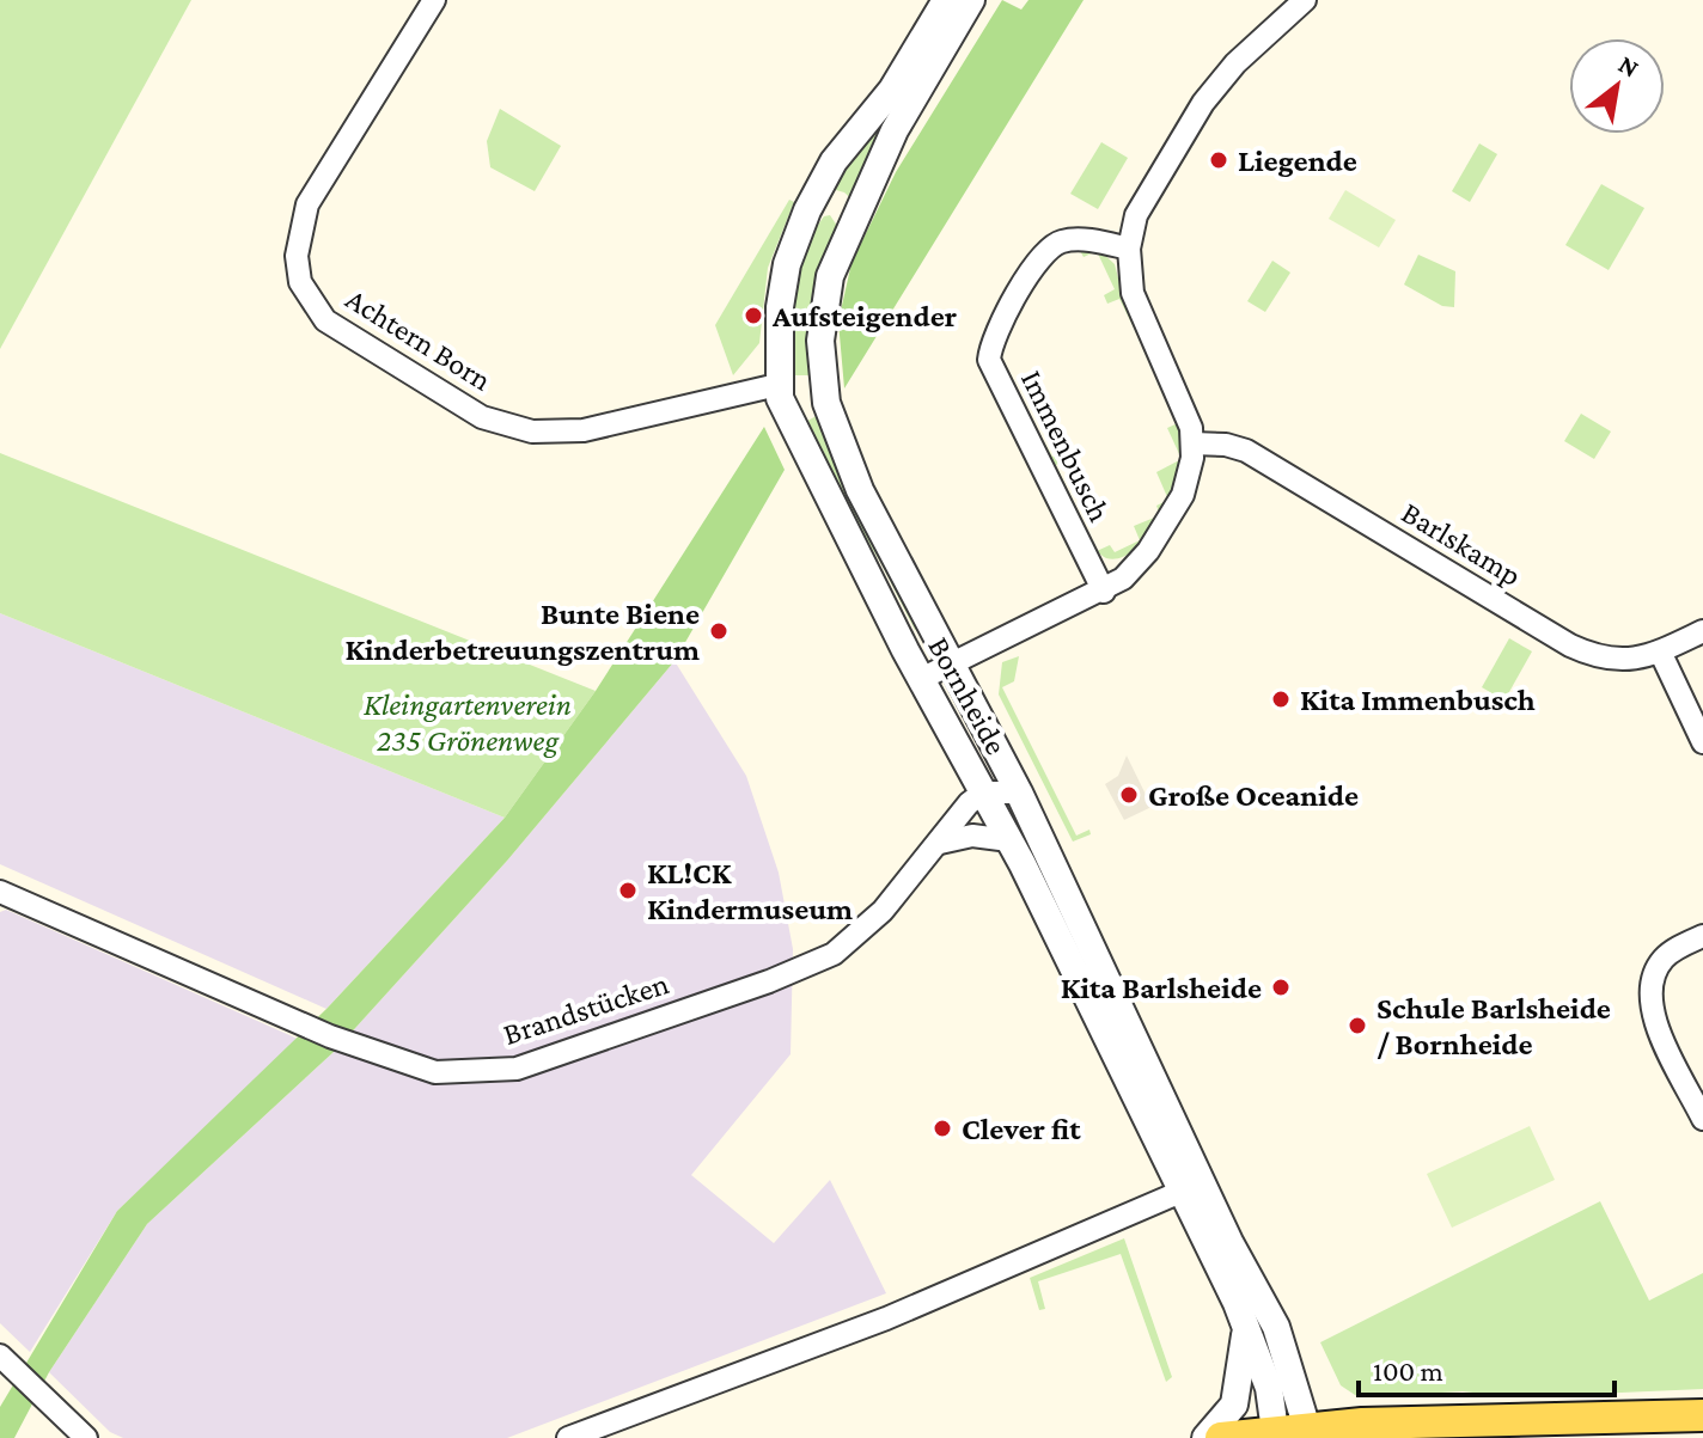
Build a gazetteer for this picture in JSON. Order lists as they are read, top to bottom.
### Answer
{
  "streets": {
    "street": [
      "Achtern Born",
      "Immenbusch",
      "Barlskamp",
      "Bornheide",
      "Brandstücken"
    ]
  },
  "crossings": [
    ["Achtern Born", "Bornheide"],
    ["Bornheide", "Brandstücken"]
  ],
  "parks": ["Kleingartenverein 235 Grönenweg"],
  "places": [
    "Liegende",
    "Aufsteigender",
    "Bunte Biene Kinderbetreuungszentrum",
    "Kita Immenbusch",
    "Große Oceanide",
    "KL!CK Kindermuseum",
    "Kita Barlsheide",
    "Schule Barlsheide / Bornheide",
    "Clever fit"
  ],
  "scale_bar": "100 m",
  "north": "top right"
}
